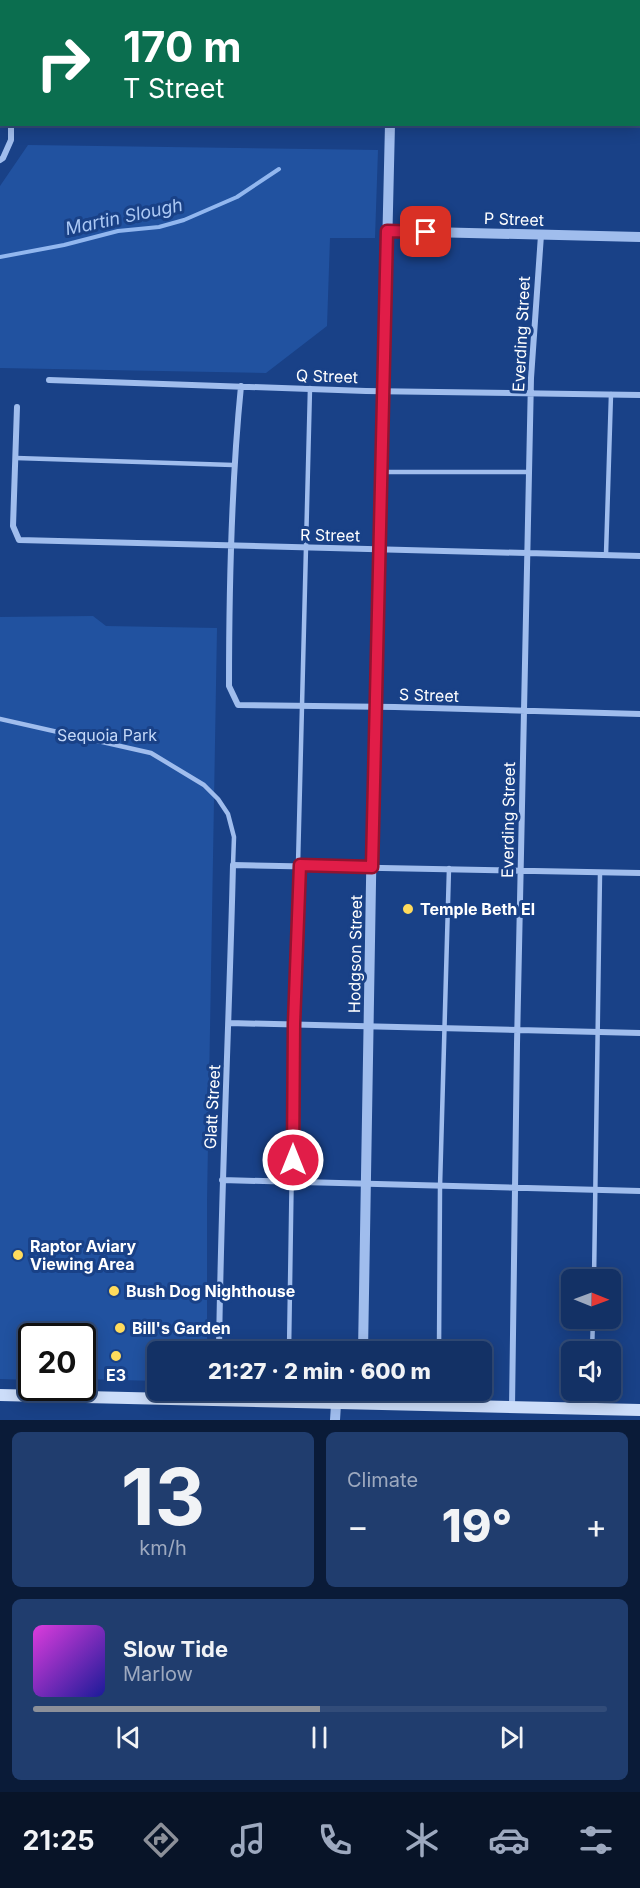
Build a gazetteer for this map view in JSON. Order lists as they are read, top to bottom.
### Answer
{
  "streets": {
    "street": [
      "P Street",
      "Everding Street",
      "Q Street",
      "R Street",
      "S Street",
      "Hodgson Street",
      "Glatt Street"
    ]
  },
  "crossings": [
    ["P Street", "Everding Street"],
    ["P Street", "Hodgson Street"],
    ["Everding Street", "Q Street"],
    ["Everding Street", "R Street"],
    ["Everding Street", "S Street"],
    ["Q Street", "Hodgson Street"],
    ["R Street", "S Street"],
    ["R Street", "Hodgson Street"],
    ["S Street", "Hodgson Street"]
  ],
  "water": ["Martin Slough"],
  "parks": ["Sequoia Park"],
  "places": [
    "Temple Beth El",
    "Raptor Aviary Viewing Area",
    "Bush Dog Nighthouse",
    "Bill's Garden",
    "E3"
  ],
  "north": "right",
  "page": {
    "turn": ["170 m", "T Street"],
    "limit": "20",
    "trip": "21:27 · 2 min · 600 m",
    "tile": [
      ["13", "km/h"],
      "Climate"
    ],
    "heat": ["−", "19°", "+"],
    "song": ["Slow Tide", "Marlow"],
    "tabs": "21:25"
  }
}
